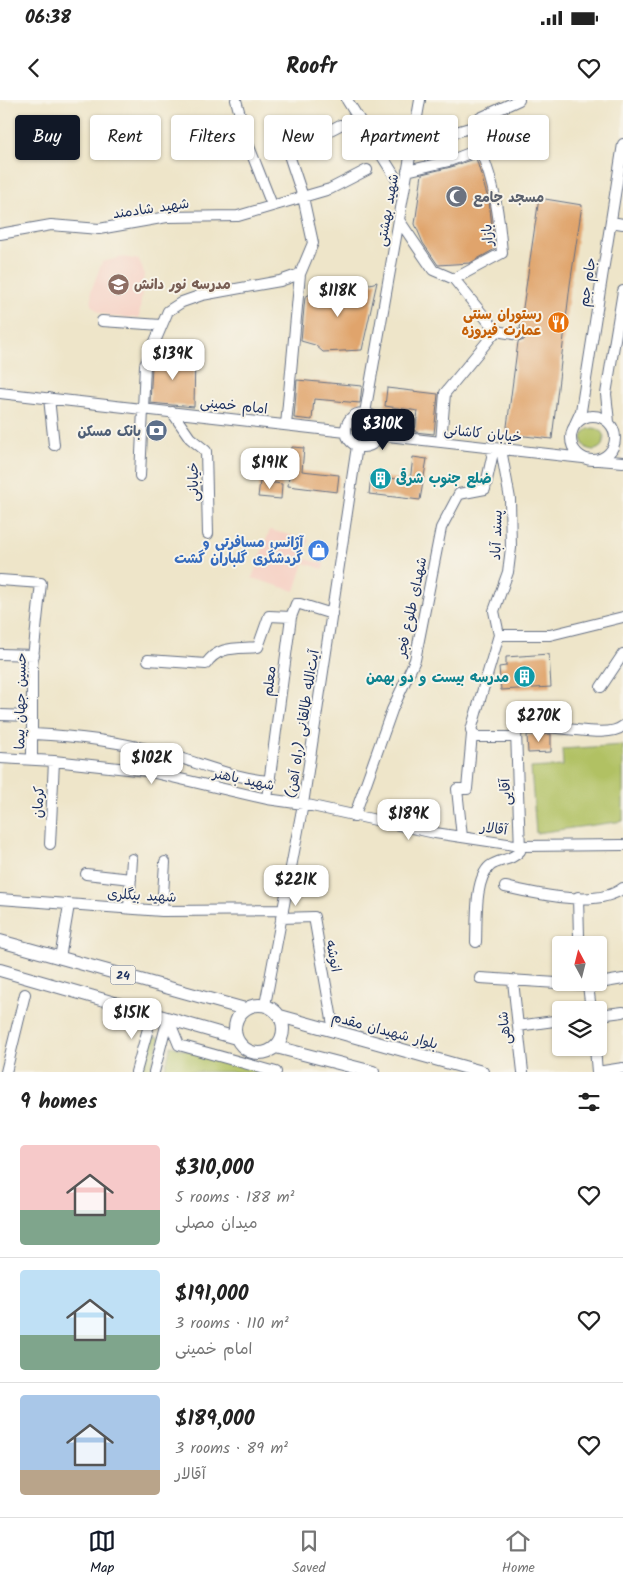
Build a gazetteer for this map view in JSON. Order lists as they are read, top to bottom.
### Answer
{
  "streets": {
    "main road": ["24", "بلوار شهیدان مقدم"],
    "street": [
      "شهید شادمند",
      "شهید بهشتی",
      "بازار",
      "جام جم",
      "امام خمینی",
      "خیابان کاشانی",
      "خیابانی",
      "پسند آباد",
      "شهدای طلوع فجر",
      "معلم",
      "حسین جهان پیما",
      "(راه آهن) آیت‌الله طالقانی",
      "شهید باهنر",
      "آقایی",
      "کرمان",
      "آقالار",
      "شهید بیگلری",
      "انوشه",
      "شاهی"
    ]
  },
  "crossings": [
    ["شهید بهشتی", "امام خمینی"],
    ["شهید بهشتی", "خیابان کاشانی"],
    ["شهید بهشتی", "(راه آهن) آیت‌الله طالقانی"],
    ["جام جم", "خیابان کاشانی"],
    ["امام خمینی", "خیابان کاشانی"],
    ["امام خمینی", "خیابانی"],
    ["امام خمینی", "(راه آهن) آیت‌الله طالقانی"],
    ["خیابان کاشانی", "پسند آباد"],
    ["خیابان کاشانی", "شهدای طلوع فجر"],
    ["خیابان کاشانی", "(راه آهن) آیت‌الله طالقانی"],
    ["پسند آباد", "شهدای طلوع فجر"],
    ["پسند آباد", "آقالار"],
    ["شهدای طلوع فجر", "آقالار"],
    ["معلم", "شهید باهنر"],
    ["حسین جهان پیما", "شهید باهنر"],
    ["(راه آهن) آیت‌الله طالقانی", "شهید باهنر"],
    ["(راه آهن) آیت‌الله طالقانی", "آقالار"],
    ["(راه آهن) آیت‌الله طالقانی", "شهید بیگلری"],
    ["(راه آهن) آیت‌الله طالقانی", "انوشه"],
    ["(راه آهن) آیت‌الله طالقانی", "24"],
    ["(راه آهن) آیت‌الله طالقانی", "بلوار شهیدان مقدم"],
    ["شهید باهنر", "کرمان"],
    ["شهید باهنر", "آقالار"],
    ["آقایی", "آقالار"],
    ["شهید بیگلری", "انوشه"],
    ["انوشه", "بلوار شهیدان مقدم"],
    ["24", "بلوار شهیدان مقدم"]
  ],
  "places": {
    "mosque": ["مسجد جامع"],
    "school or university": ["مدرسه نور دانش"],
    "restaurant": ["رستوران سنتی عمارت فیروزه"],
    "bank": ["بانک مسکن"],
    "building": ["ضلع جنوب شرقی", "مدرسه بیست و دو بهمن"],
    "shop": ["آژانس مسافرتی و گردشگری گلباران گشت"]
  },
  "north": "top",
  "page": {
    "status": "06:38",
    "header": "Roofr",
    "chip": [
      "Buy",
      "Rent",
      "Filters",
      "New",
      "Apartment",
      "House"
    ],
    "price": [
      "$118K",
      "$139K",
      "$310K",
      "$191K",
      "$270K",
      "$102K",
      "$189K",
      "$221K",
      "$151K"
    ],
    "heading": "9 homes",
    "list": [
      {
        "name": "$310,000",
        "note": "5 rooms · 188 m² · میدان مصلی"
      },
      {
        "name": "$191,000",
        "note": "3 rooms · 110 m² · امام خمینی"
      },
      {
        "name": "$189,000",
        "note": "3 rooms · 89 m² · آقالار"
      }
    ],
    "tabs": ["Map", "Saved", "Home"]
  }
}
